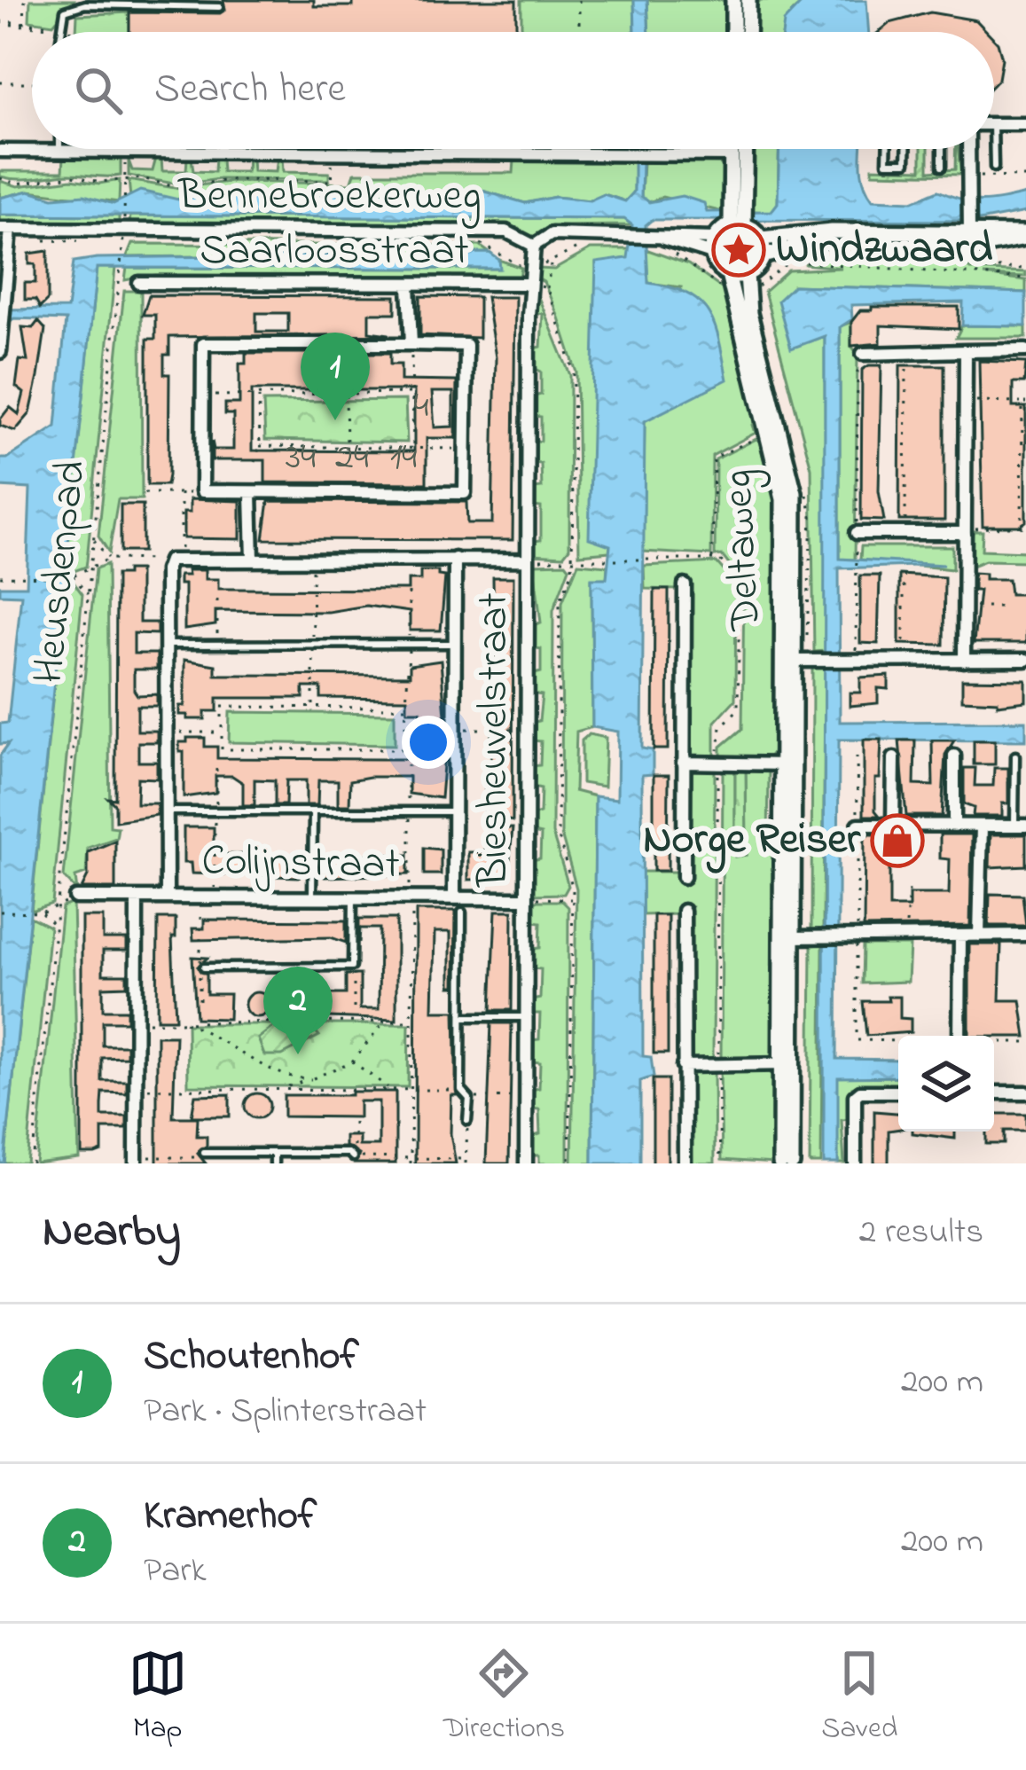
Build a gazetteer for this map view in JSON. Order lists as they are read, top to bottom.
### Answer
{
  "streets": {
    "street": [
      "Bennebroekerweg",
      "Saarloosstraat",
      "Deltaweg",
      "Biesheuvelstraat",
      "Colijnstraat"
    ],
    "path": ["Heusdenpad"]
  },
  "crossings": [
    ["Bennebroekerweg", "Deltaweg"],
    ["Bennebroekerweg", "Biesheuvelstraat"],
    ["Saarloosstraat", "Biesheuvelstraat"],
    ["Biesheuvelstraat", "Colijnstraat"]
  ],
  "places": {
    "place": ["Windzwaard"],
    "shop": ["Norge Reiser"]
  },
  "house_numbers": [
    "4",
    "34",
    "24",
    "14"
  ],
  "page": {
    "search": "Search here",
    "pins": ["1", "2"],
    "heading": ["Nearby", "2 results"],
    "list": [
      {
        "mark": "1",
        "name": "Schoutenhof",
        "note": "Park · Splinterstraat",
        "value": "200 m"
      },
      {
        "mark": "2",
        "name": "Kramerhof",
        "note": "Park",
        "value": "200 m"
      }
    ],
    "nav": ["Map", "Directions", "Saved"]
  }
}
